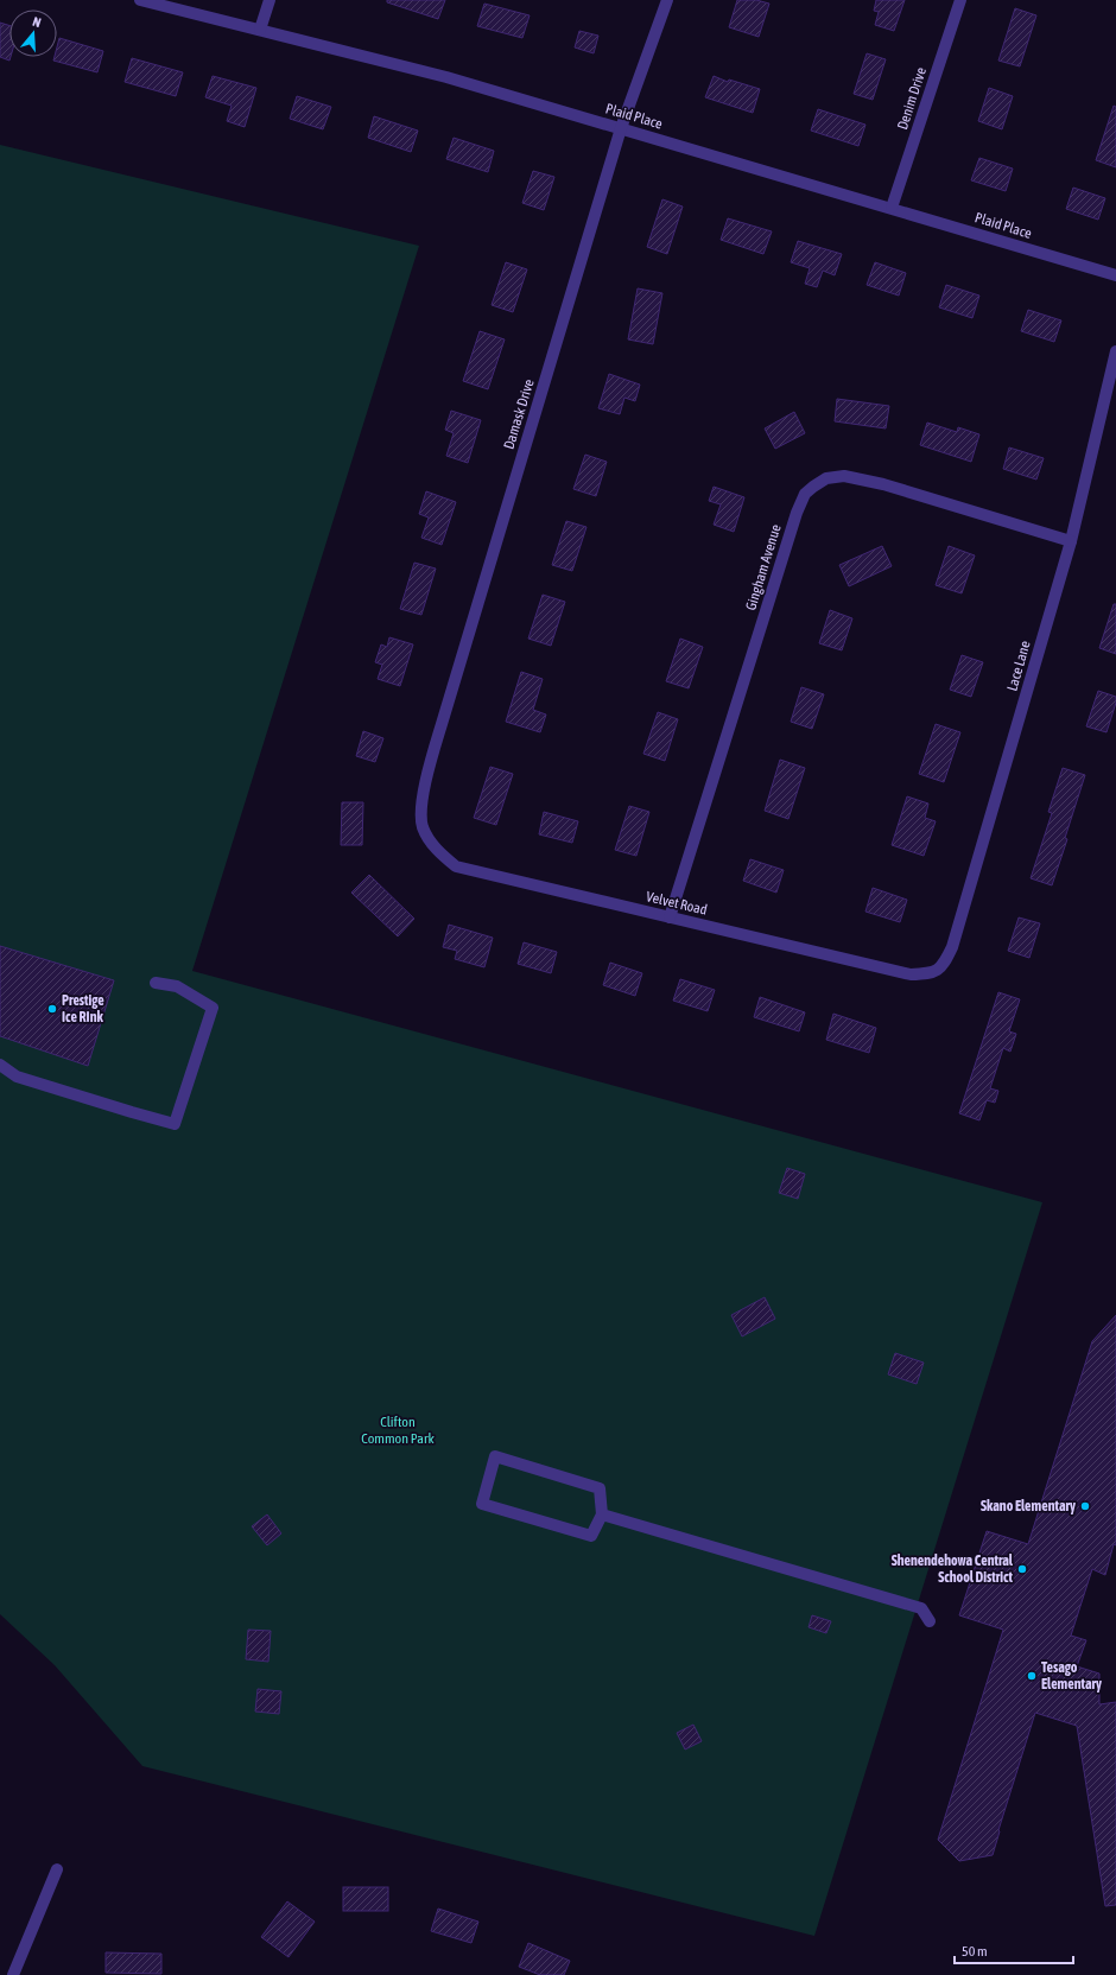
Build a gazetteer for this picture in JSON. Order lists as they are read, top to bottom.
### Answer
{
  "streets": {
    "street": [
      "Denim Drive",
      "Plaid Place",
      "Damask Drive",
      "Gingham Avenue",
      "Lace Lane",
      "Velvet Road"
    ]
  },
  "crossings": [
    ["Denim Drive", "Plaid Place"],
    ["Plaid Place", "Damask Drive"],
    ["Damask Drive", "Velvet Road"],
    ["Gingham Avenue", "Lace Lane"],
    ["Gingham Avenue", "Velvet Road"],
    ["Lace Lane", "Velvet Road"]
  ],
  "parks": ["Clifton Common Park"],
  "places": [
    "Prestige Ice RInk",
    "Skano Elementary",
    "Shenendehowa Central School District",
    "Tesago Elementary"
  ],
  "scale_bar": "50 m",
  "north": "top"
}
